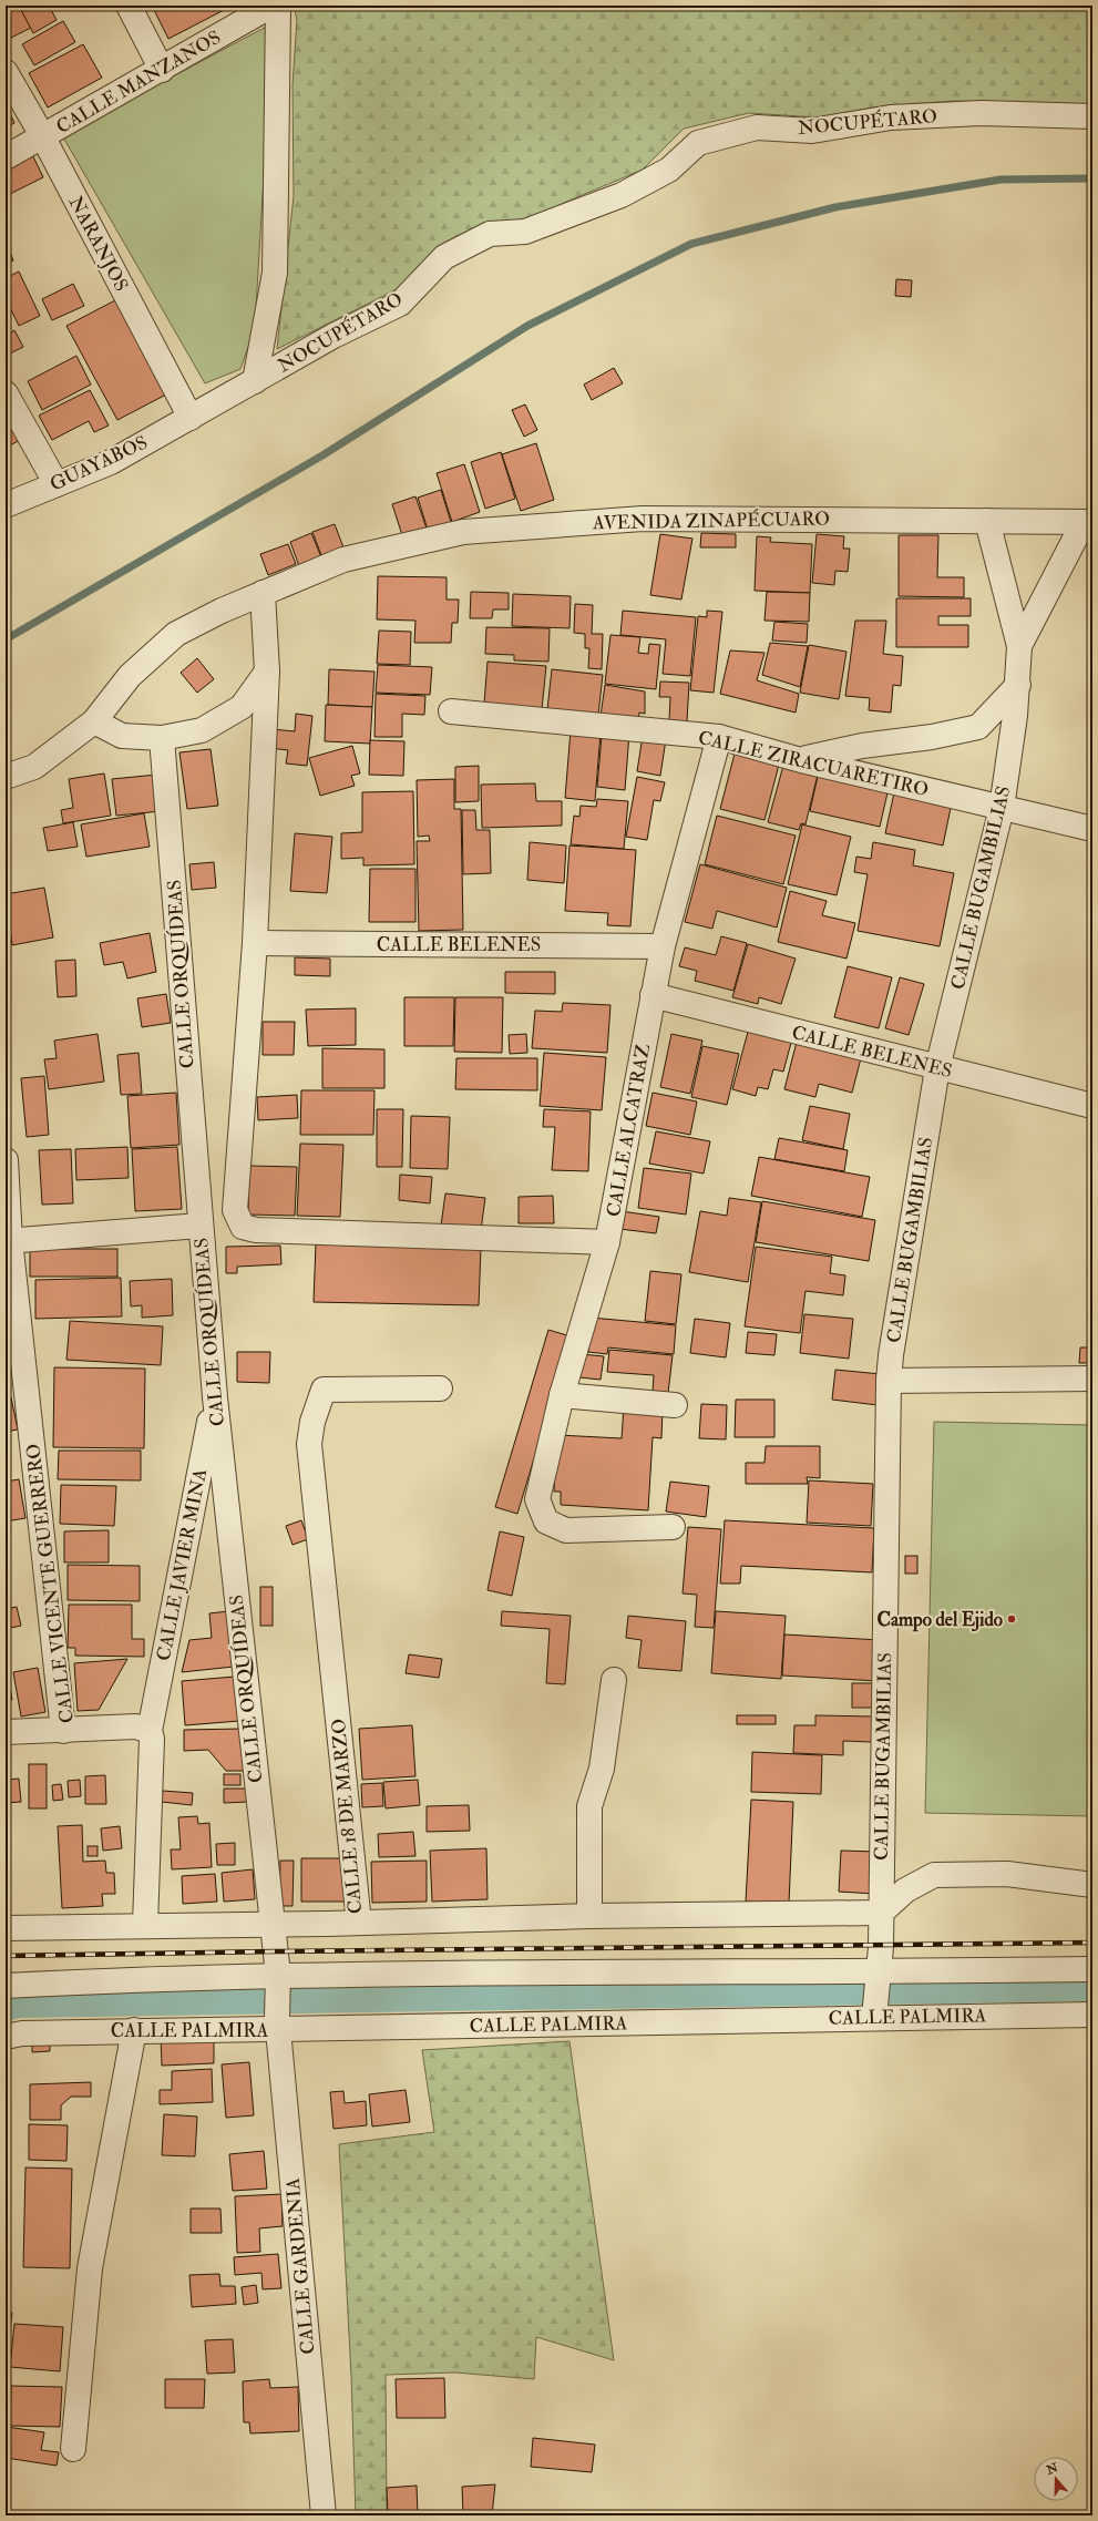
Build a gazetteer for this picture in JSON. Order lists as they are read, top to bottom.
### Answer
{
  "streets": {
    "street": [
      "CALLE MANZANOS",
      "NOCUPÉTARO",
      "NARANJOS",
      "GUAYABOS",
      "AVENIDA ZINAPÉCUARO",
      "CALLE ZIRACUARETIRO",
      "CALLE BUGAMBILIAS",
      "CALLE BELENES",
      "CALLE ORQUÍDEAS",
      "CALLE ALCATRAZ",
      "CALLE JAVIER MINA",
      "CALLE VICENTE GUERRERO",
      "CALLE 18 DE MARZO",
      "CALLE PALMIRA",
      "CALLE GARDENIA"
    ]
  },
  "crossings": [
    ["CALLE MANZANOS", "NARANJOS"],
    ["NOCUPÉTARO", "NARANJOS"],
    ["NOCUPÉTARO", "GUAYABOS"],
    ["NARANJOS", "GUAYABOS"],
    ["AVENIDA ZINAPÉCUARO", "CALLE BUGAMBILIAS"],
    ["CALLE ZIRACUARETIRO", "CALLE BUGAMBILIAS"],
    ["CALLE ZIRACUARETIRO", "CALLE ALCATRAZ"],
    ["CALLE BUGAMBILIAS", "CALLE BELENES"],
    ["CALLE BUGAMBILIAS", "CALLE PALMIRA"],
    ["CALLE BELENES", "CALLE ALCATRAZ"],
    ["CALLE ORQUÍDEAS", "CALLE JAVIER MINA"],
    ["CALLE ORQUÍDEAS", "CALLE 18 DE MARZO"],
    ["CALLE ORQUÍDEAS", "CALLE GARDENIA"],
    ["CALLE JAVIER MINA", "CALLE VICENTE GUERRERO"],
    ["CALLE PALMIRA", "CALLE GARDENIA"]
  ],
  "places": ["Campo del Ejido"],
  "north": "top"
}
